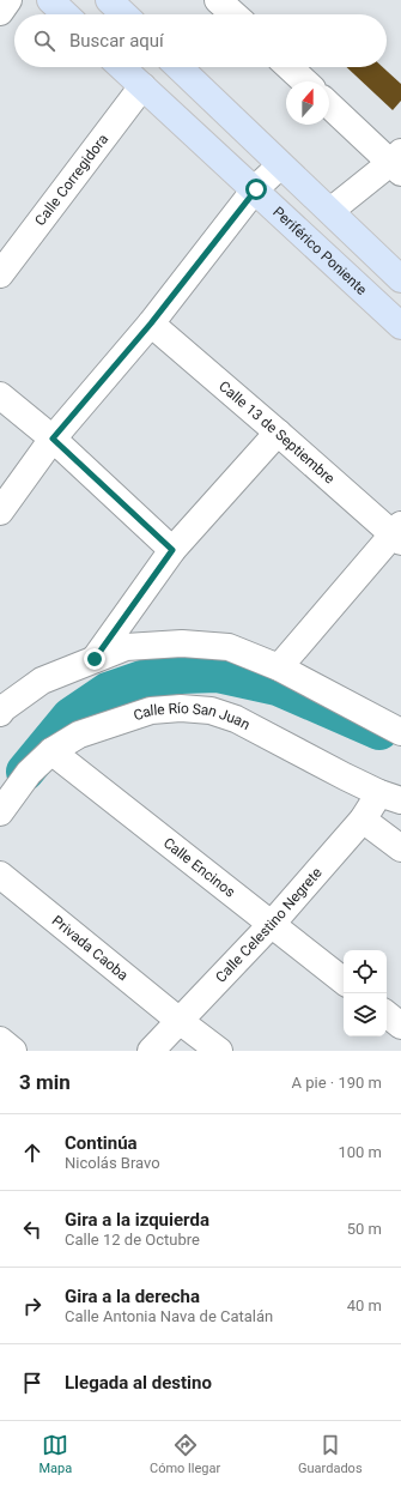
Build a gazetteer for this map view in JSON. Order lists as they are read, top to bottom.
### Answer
{
  "streets": {
    "main road": ["Periférico Poniente"],
    "street": [
      "Calle Corregidora",
      "Calle 13 de Septiembre",
      "Calle Río San Juan",
      "Calle Encinos",
      "Calle Celestino Negrete",
      "Privada Caoba"
    ]
  },
  "crossings": [
    ["Calle Corregidora", "Periférico Poniente"],
    ["Calle Río San Juan", "Calle Encinos"],
    ["Calle Río San Juan", "Calle Celestino Negrete"],
    ["Calle Encinos", "Calle Celestino Negrete"],
    ["Calle Celestino Negrete", "Privada Caoba"]
  ],
  "north": "top",
  "page": {
    "search": "Buscar aquí",
    "heading": ["3 min", "A pie · 190 m"],
    "list": [
      ["Continúa", "Nicolás Bravo", "100 m"],
      ["Gira a la izquierda", "Calle 12 de Octubre", "50 m"],
      ["Gira a la derecha", "Calle Antonia Nava de Catalán", "40 m"],
      "Llegada al destino"
    ],
    "nav": ["Mapa", "Cómo llegar", "Guardados"]
  }
}
